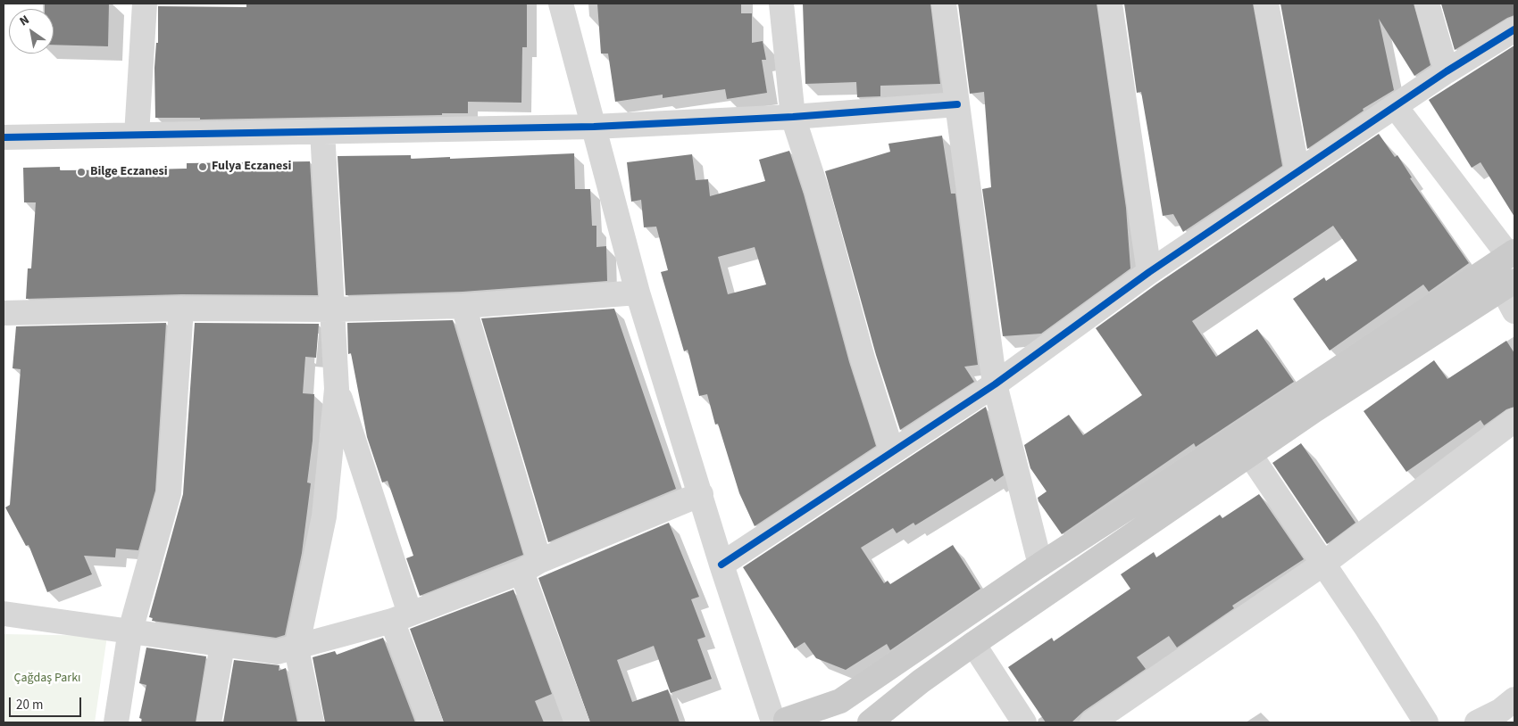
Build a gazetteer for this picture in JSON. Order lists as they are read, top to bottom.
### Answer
{
  "parks": ["Çağdaş Parkı"],
  "places": ["Fulya Eczanesi", "Bilge Eczanesi"],
  "scale_bar": "20 m",
  "north": "top left"
}
